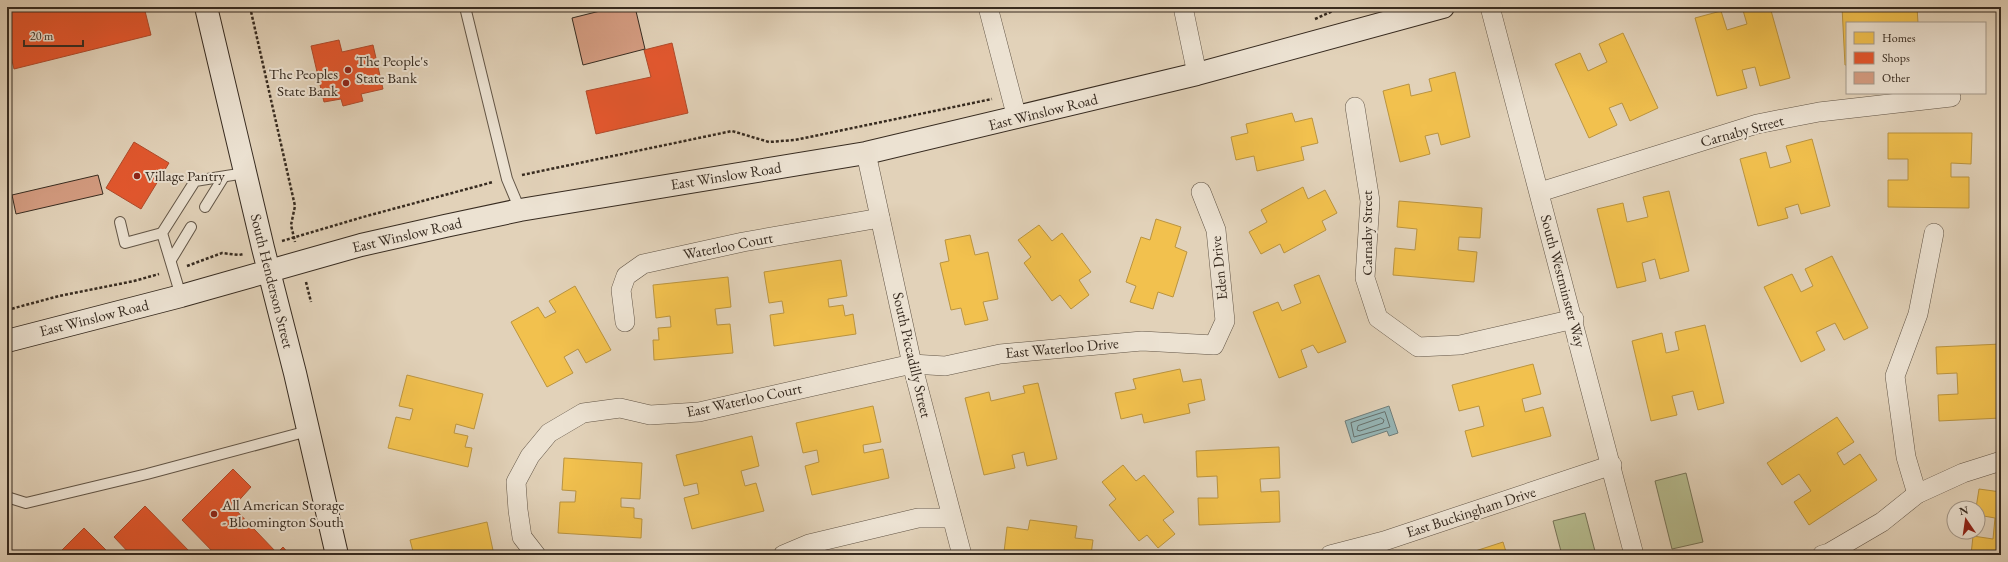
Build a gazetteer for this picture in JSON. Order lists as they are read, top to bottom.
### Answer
{
  "streets": {
    "main road": ["East Winslow Road", "South Henderson Street"],
    "street": [
      "Carnaby Street",
      "Waterloo Court",
      "Eden Drive",
      "South Westminster Way",
      "East Waterloo Drive",
      "South Piccadilly Street",
      "East Waterloo Court",
      "East Buckingham Drive"
    ]
  },
  "crossings": [
    ["East Winslow Road", "South Henderson Street"],
    ["East Winslow Road", "South Piccadilly Street"],
    ["Carnaby Street", "South Westminster Way"],
    ["Waterloo Court", "South Piccadilly Street"],
    ["Eden Drive", "East Waterloo Drive"],
    ["South Westminster Way", "East Buckingham Drive"],
    ["East Waterloo Drive", "South Piccadilly Street"],
    ["East Waterloo Drive", "East Waterloo Court"],
    ["South Piccadilly Street", "East Waterloo Court"]
  ],
  "places": [
    "The People's State Bank",
    "The Peoples State Bank",
    "Village Pantry",
    "All American Storage - Bloomington South"
  ],
  "legend": ["Homes", "Shops", "Other"],
  "scale_bar": "20 m",
  "north": "top"
}
